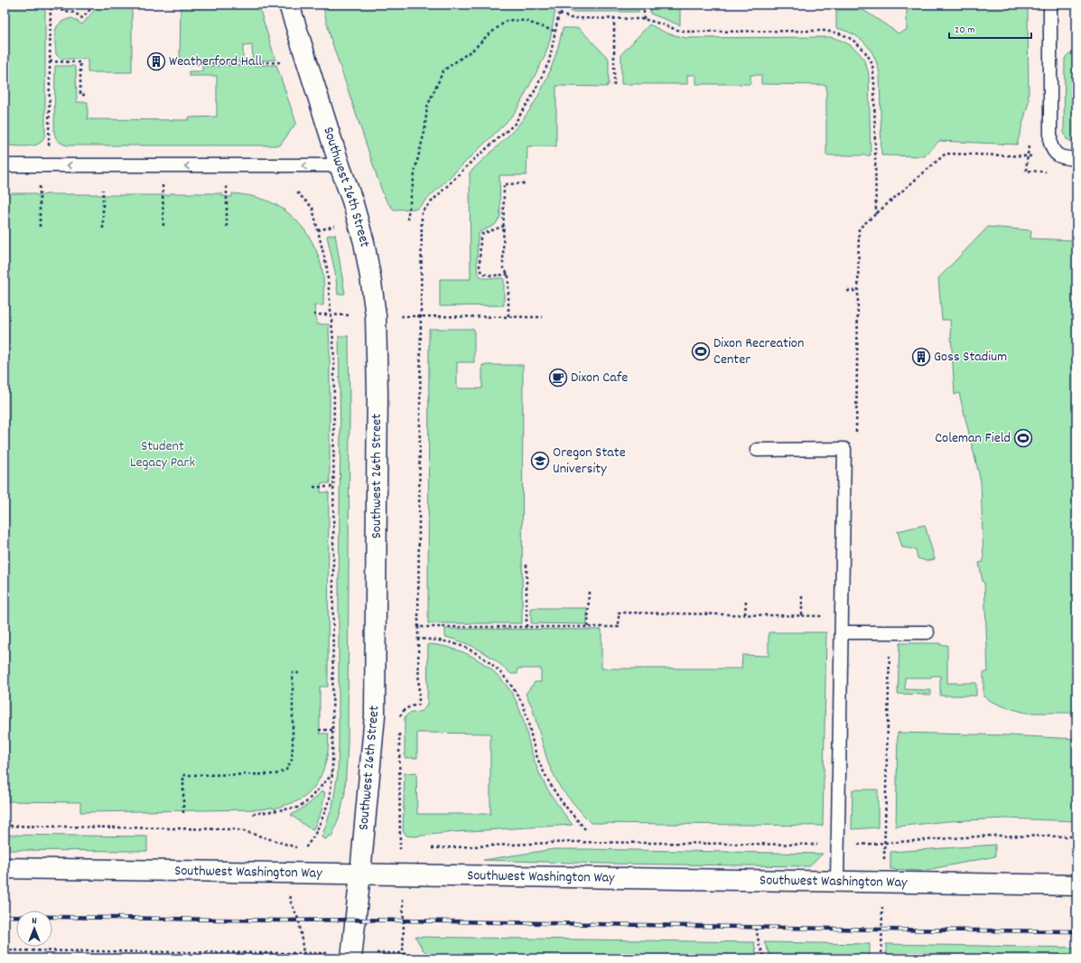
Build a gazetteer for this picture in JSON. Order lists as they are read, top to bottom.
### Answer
{
  "streets": {
    "street": ["Southwest 26th Street", "Southwest Washington Way"]
  },
  "crossings": [
    ["Southwest 26th Street", "Southwest Washington Way"]
  ],
  "parks": ["Student Legacy Park"],
  "places": {
    "building": ["Weatherford Hall", "Goss Stadium"],
    "sports": ["Dixon Recreation Center", "Coleman Field"],
    "cafe": ["Dixon Cafe"],
    "school or university": ["Oregon State University"]
  },
  "scale_bar": "20 m",
  "north": "top"
}
